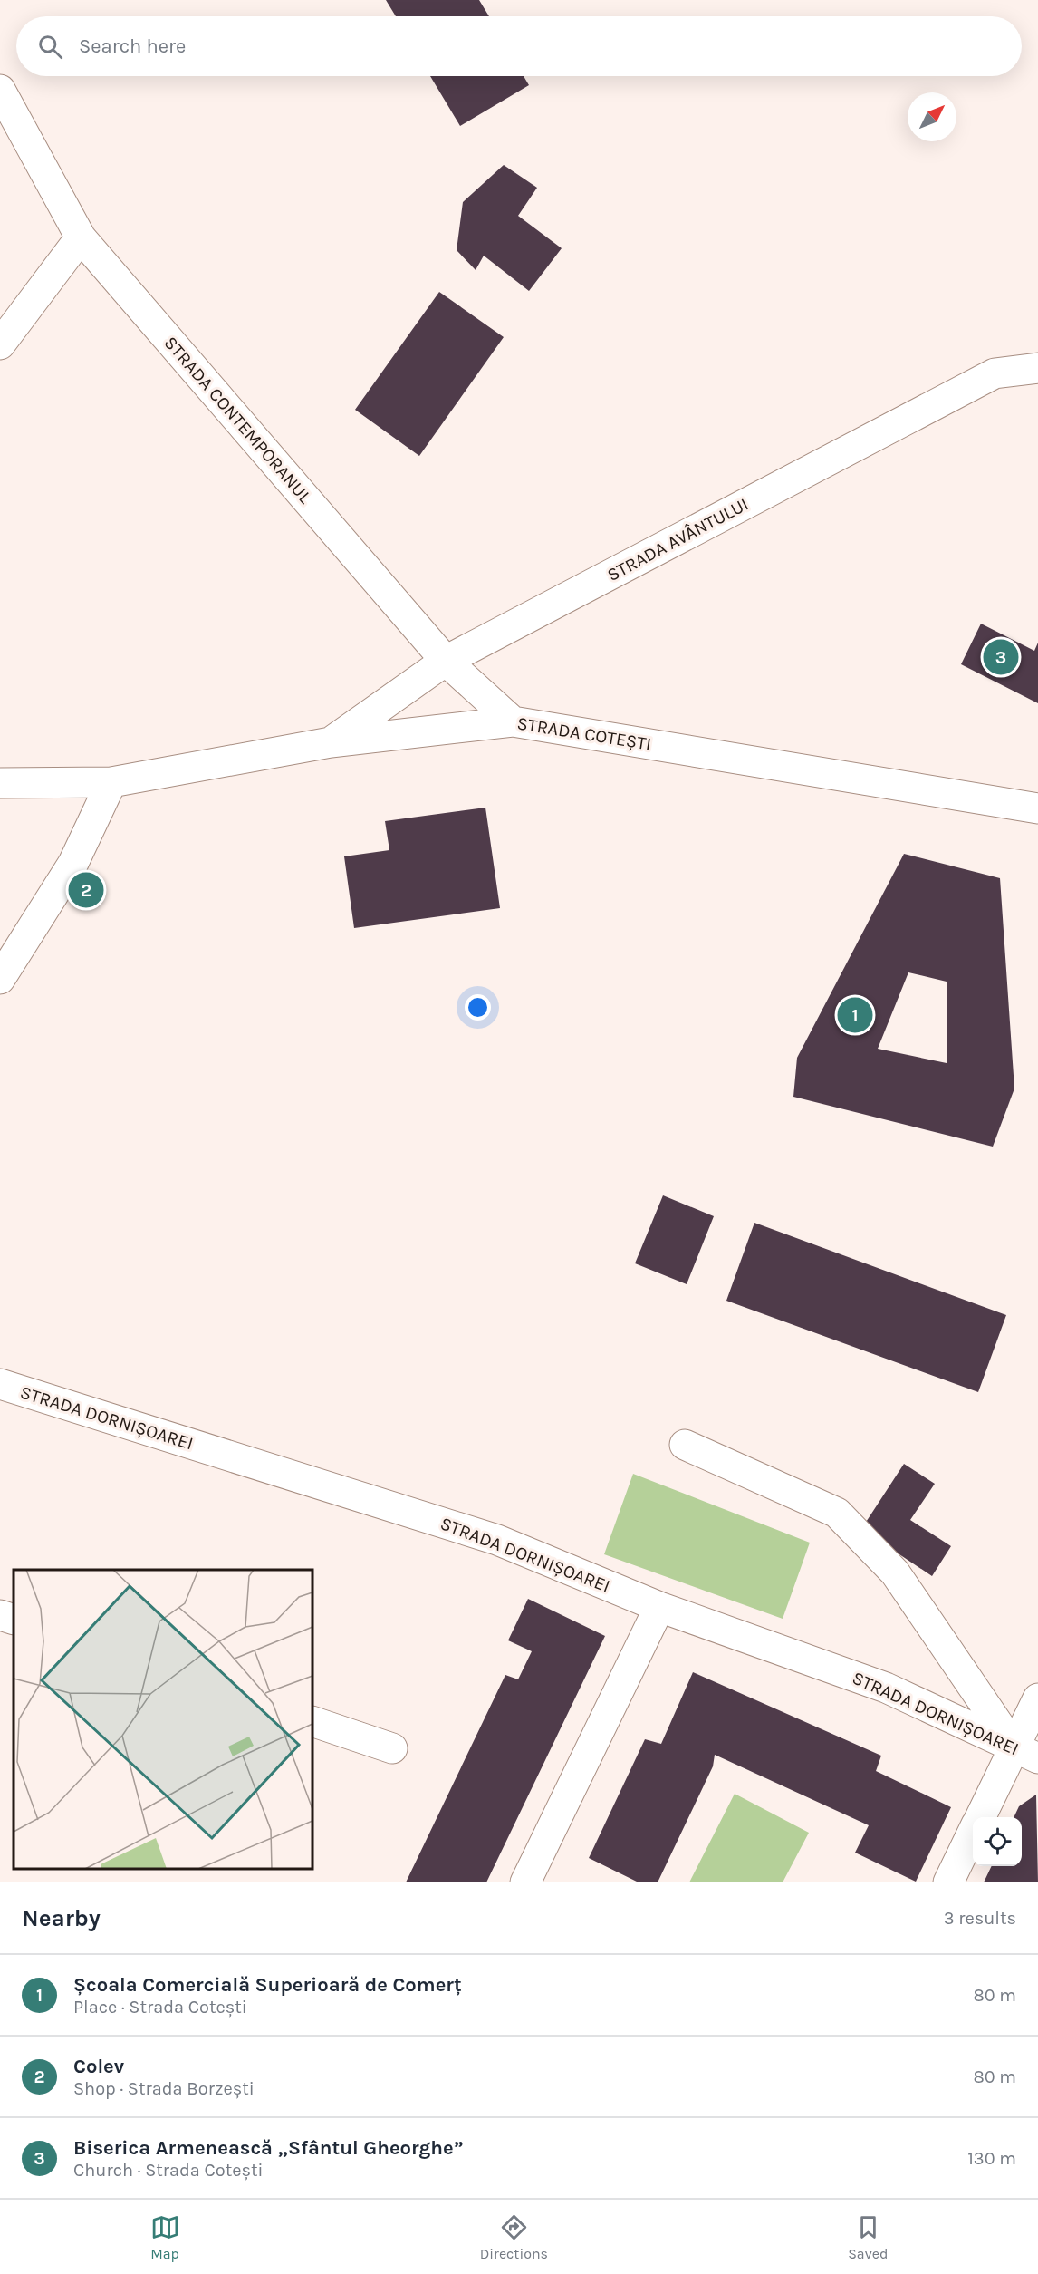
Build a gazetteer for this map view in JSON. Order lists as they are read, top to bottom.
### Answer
{
  "streets": {
    "street": [
      "STRADA CONTEMPORANUL",
      "STRADA AVÂNTULUI",
      "STRADA COTEȘTI",
      "STRADA DORNIȘOAREI"
    ]
  },
  "crossings": [
    ["STRADA CONTEMPORANUL", "STRADA AVÂNTULUI"],
    ["STRADA CONTEMPORANUL", "STRADA COTEȘTI"],
    ["STRADA AVÂNTULUI", "STRADA COTEȘTI"]
  ],
  "north": "top right",
  "page": {
    "search": "Search here",
    "pins": ["3", "2", "1"],
    "heading": ["Nearby", "3 results"],
    "list": [
      {
        "mark": "1",
        "name": "Școala Comercială Superioară de Comerț",
        "note": "Place · Strada Cotești",
        "value": "80 m"
      },
      {
        "mark": "2",
        "name": "Colev",
        "note": "Shop · Strada Borzești",
        "value": "80 m"
      },
      {
        "mark": "3",
        "name": "Biserica Armenească „Sfântul Gheorghe”",
        "note": "Church · Strada Cotești",
        "value": "130 m"
      }
    ],
    "nav": ["Map", "Directions", "Saved"]
  }
}
